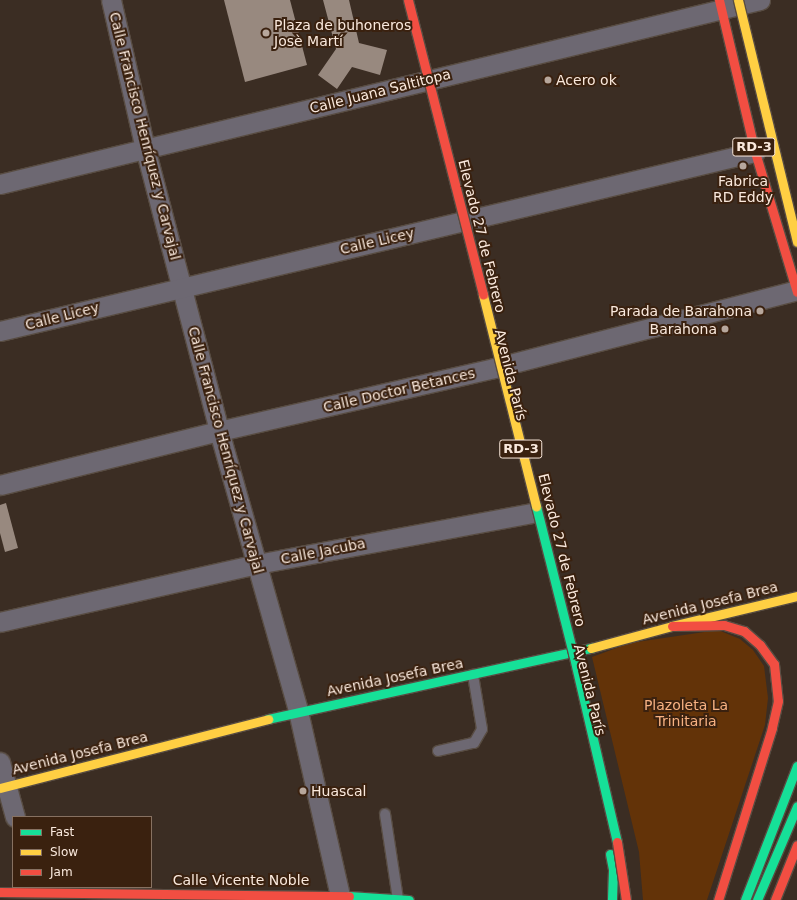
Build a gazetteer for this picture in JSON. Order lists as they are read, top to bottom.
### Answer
{
  "streets": {
    "main road": [
      "RD-3",
      "Elevado 27 de Febrero",
      "Avenida París",
      "Avenida Josefa Brea",
      "Calle Vicente Noble"
    ],
    "street": [
      "Calle Juana Saltitopa",
      "Calle Francisco Henríquez y Carvajal",
      "Calle Licey",
      "Calle Doctor Betances",
      "Calle Jacuba"
    ]
  },
  "crossings": [
    ["Calle Juana Saltitopa", "Calle Francisco Henríquez y Carvajal"],
    ["Calle Juana Saltitopa", "RD-3"],
    ["Calle Juana Saltitopa", "Avenida París"],
    ["Calle Francisco Henríquez y Carvajal", "Calle Licey"],
    ["Calle Francisco Henríquez y Carvajal", "Calle Doctor Betances"],
    ["Calle Francisco Henríquez y Carvajal", "Calle Jacuba"],
    ["Calle Francisco Henríquez y Carvajal", "Avenida Josefa Brea"],
    ["Calle Francisco Henríquez y Carvajal", "Calle Vicente Noble"],
    ["RD-3", "Calle Licey"],
    ["RD-3", "Calle Doctor Betances"],
    ["Calle Licey", "Avenida París"],
    ["Avenida París", "Calle Doctor Betances"],
    ["Avenida París", "Calle Jacuba"],
    ["Avenida París", "Avenida Josefa Brea"]
  ],
  "parks": ["Plazoleta La Trinitaria"],
  "places": [
    "Plaza de buhoneros Josè Martí",
    "Acero ok",
    "Fabrica RD Eddy",
    "Parada de Barahona",
    "Barahona",
    "Huascal"
  ],
  "legend": ["Fast", "Slow", "Jam"]
}
